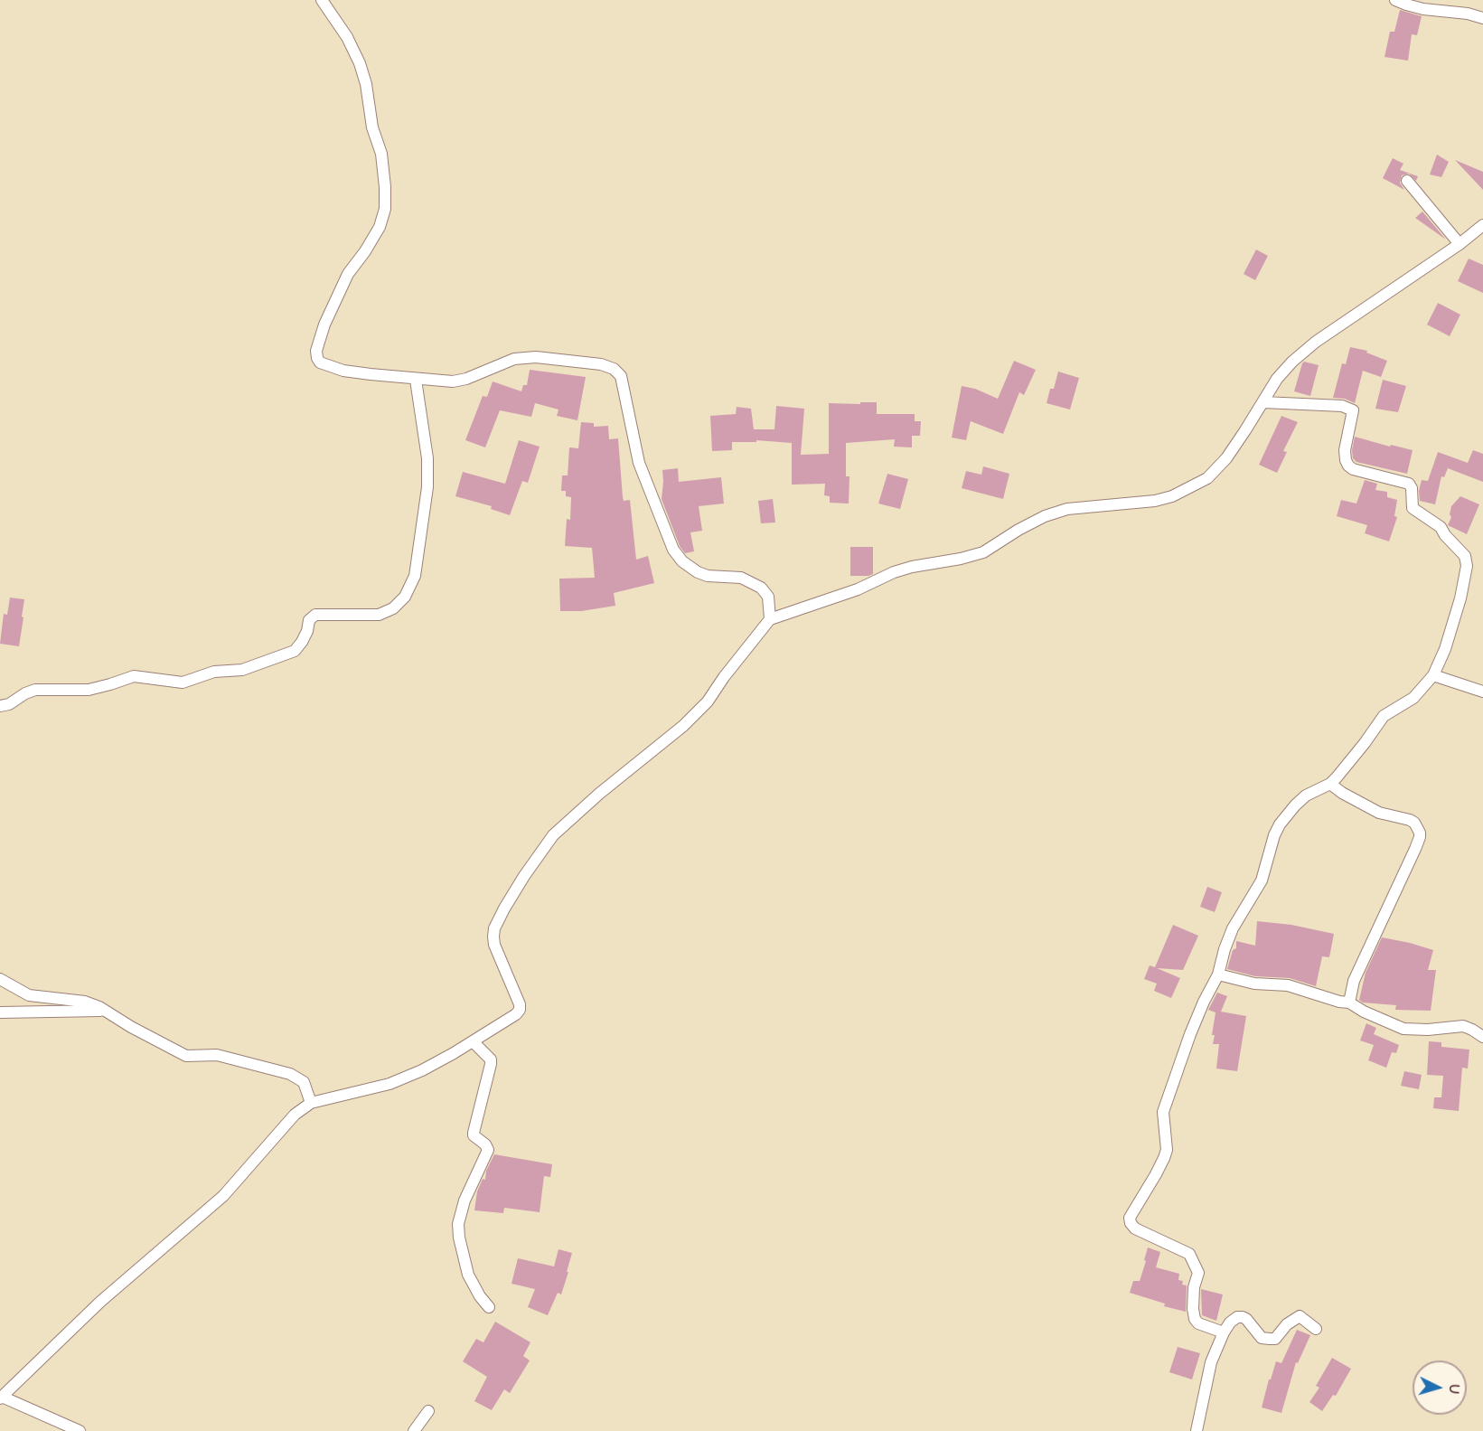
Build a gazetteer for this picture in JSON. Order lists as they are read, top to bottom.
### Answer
{
  "north": "right"
}
